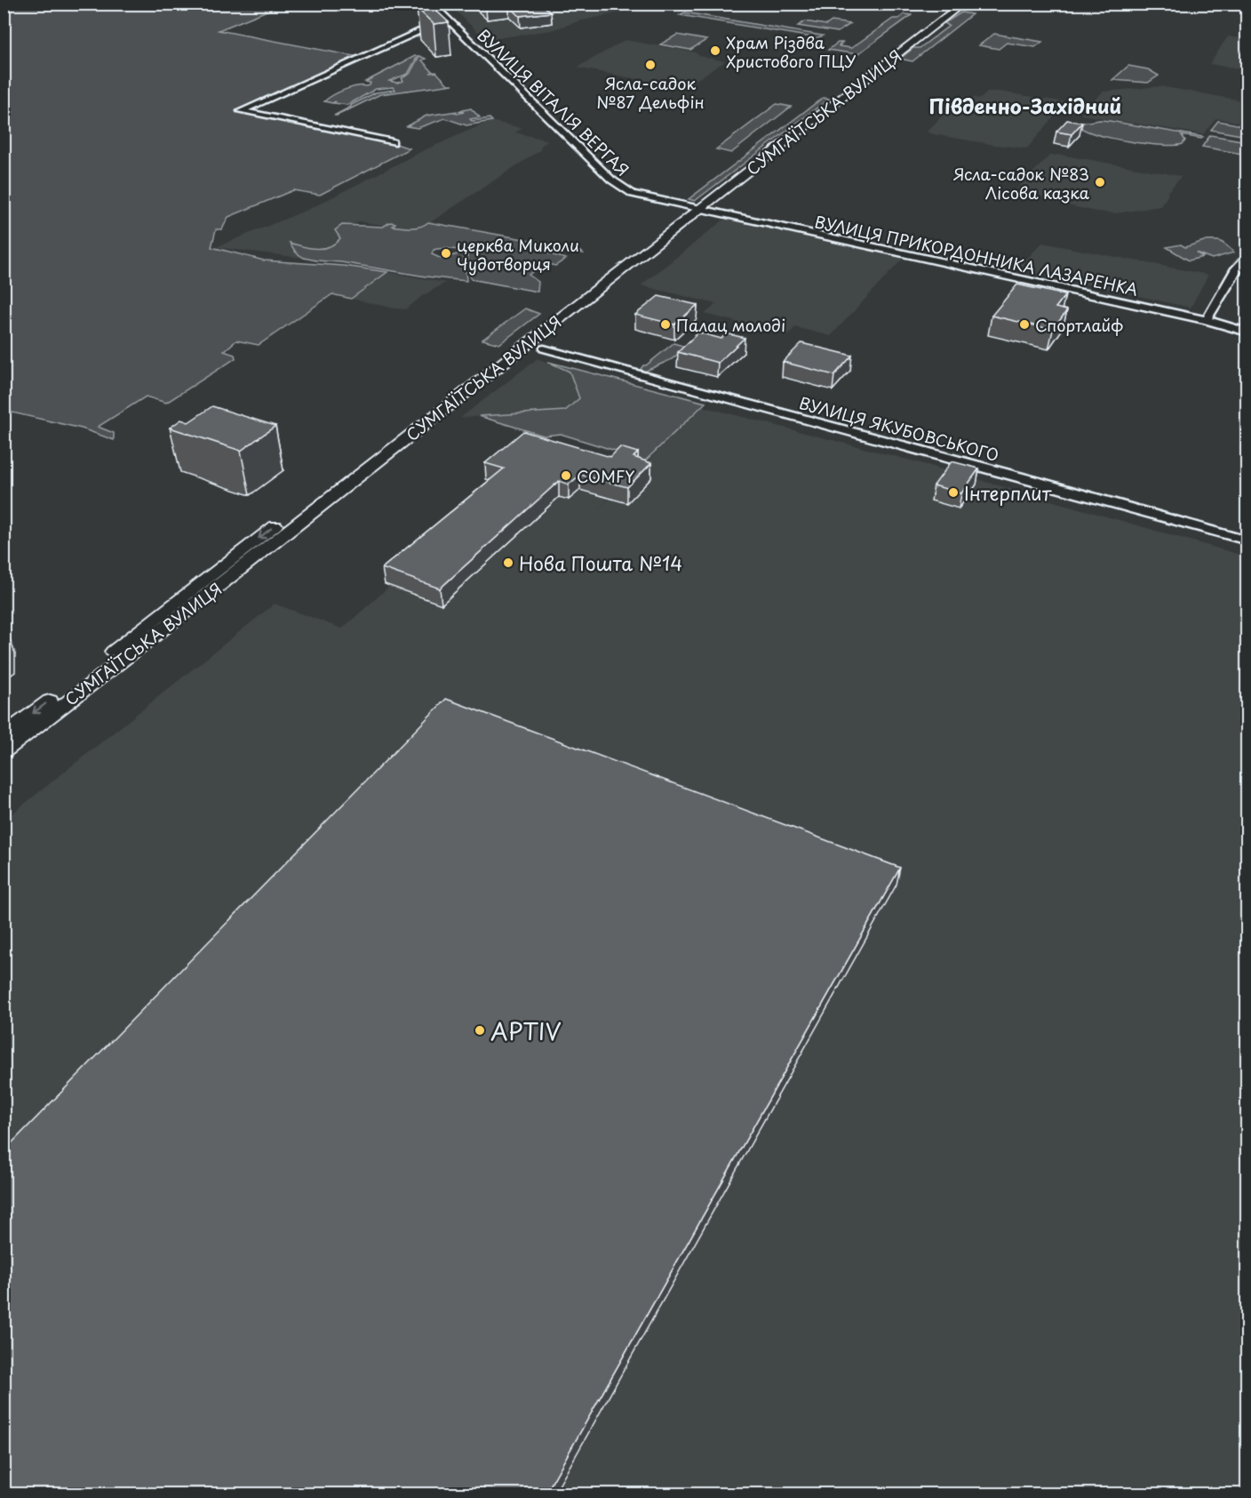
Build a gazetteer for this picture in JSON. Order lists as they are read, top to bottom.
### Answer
{
  "streets": {
    "main road": ["СУМГАЇТСЬКА ВУЛИЦЯ"],
    "street": ["ВУЛИЦЯ ВІТАЛІЯ ВЕРГАЯ", "ВУЛИЦЯ ПРИКОРДОННИКА ЛАЗАРЕНКА", "ВУЛИЦЯ ЯКУБОВСЬКОГО"]
  },
  "crossings": [
    ["ВУЛИЦЯ ВІТАЛІЯ ВЕРГАЯ", "СУМГАЇТСЬКА ВУЛИЦЯ"],
    ["ВУЛИЦЯ ВІТАЛІЯ ВЕРГАЯ", "ВУЛИЦЯ ПРИКОРДОННИКА ЛАЗАРЕНКА"],
    ["СУМГАЇТСЬКА ВУЛИЦЯ", "ВУЛИЦЯ ПРИКОРДОННИКА ЛАЗАРЕНКА"]
  ],
  "districts": ["Південно-Західний"],
  "places": [
    "Храм Різдва Христового ПЦУ",
    "Ясла-садок №87 Дельфін",
    "Ясла-садок №83 Лісова казка",
    "церква Миколи Чудотворця",
    "Палац молоді",
    "Спортлайф",
    "COMFY",
    "Інтерплит",
    "Нова Пошта №14",
    "APTIV"
  ]
}
